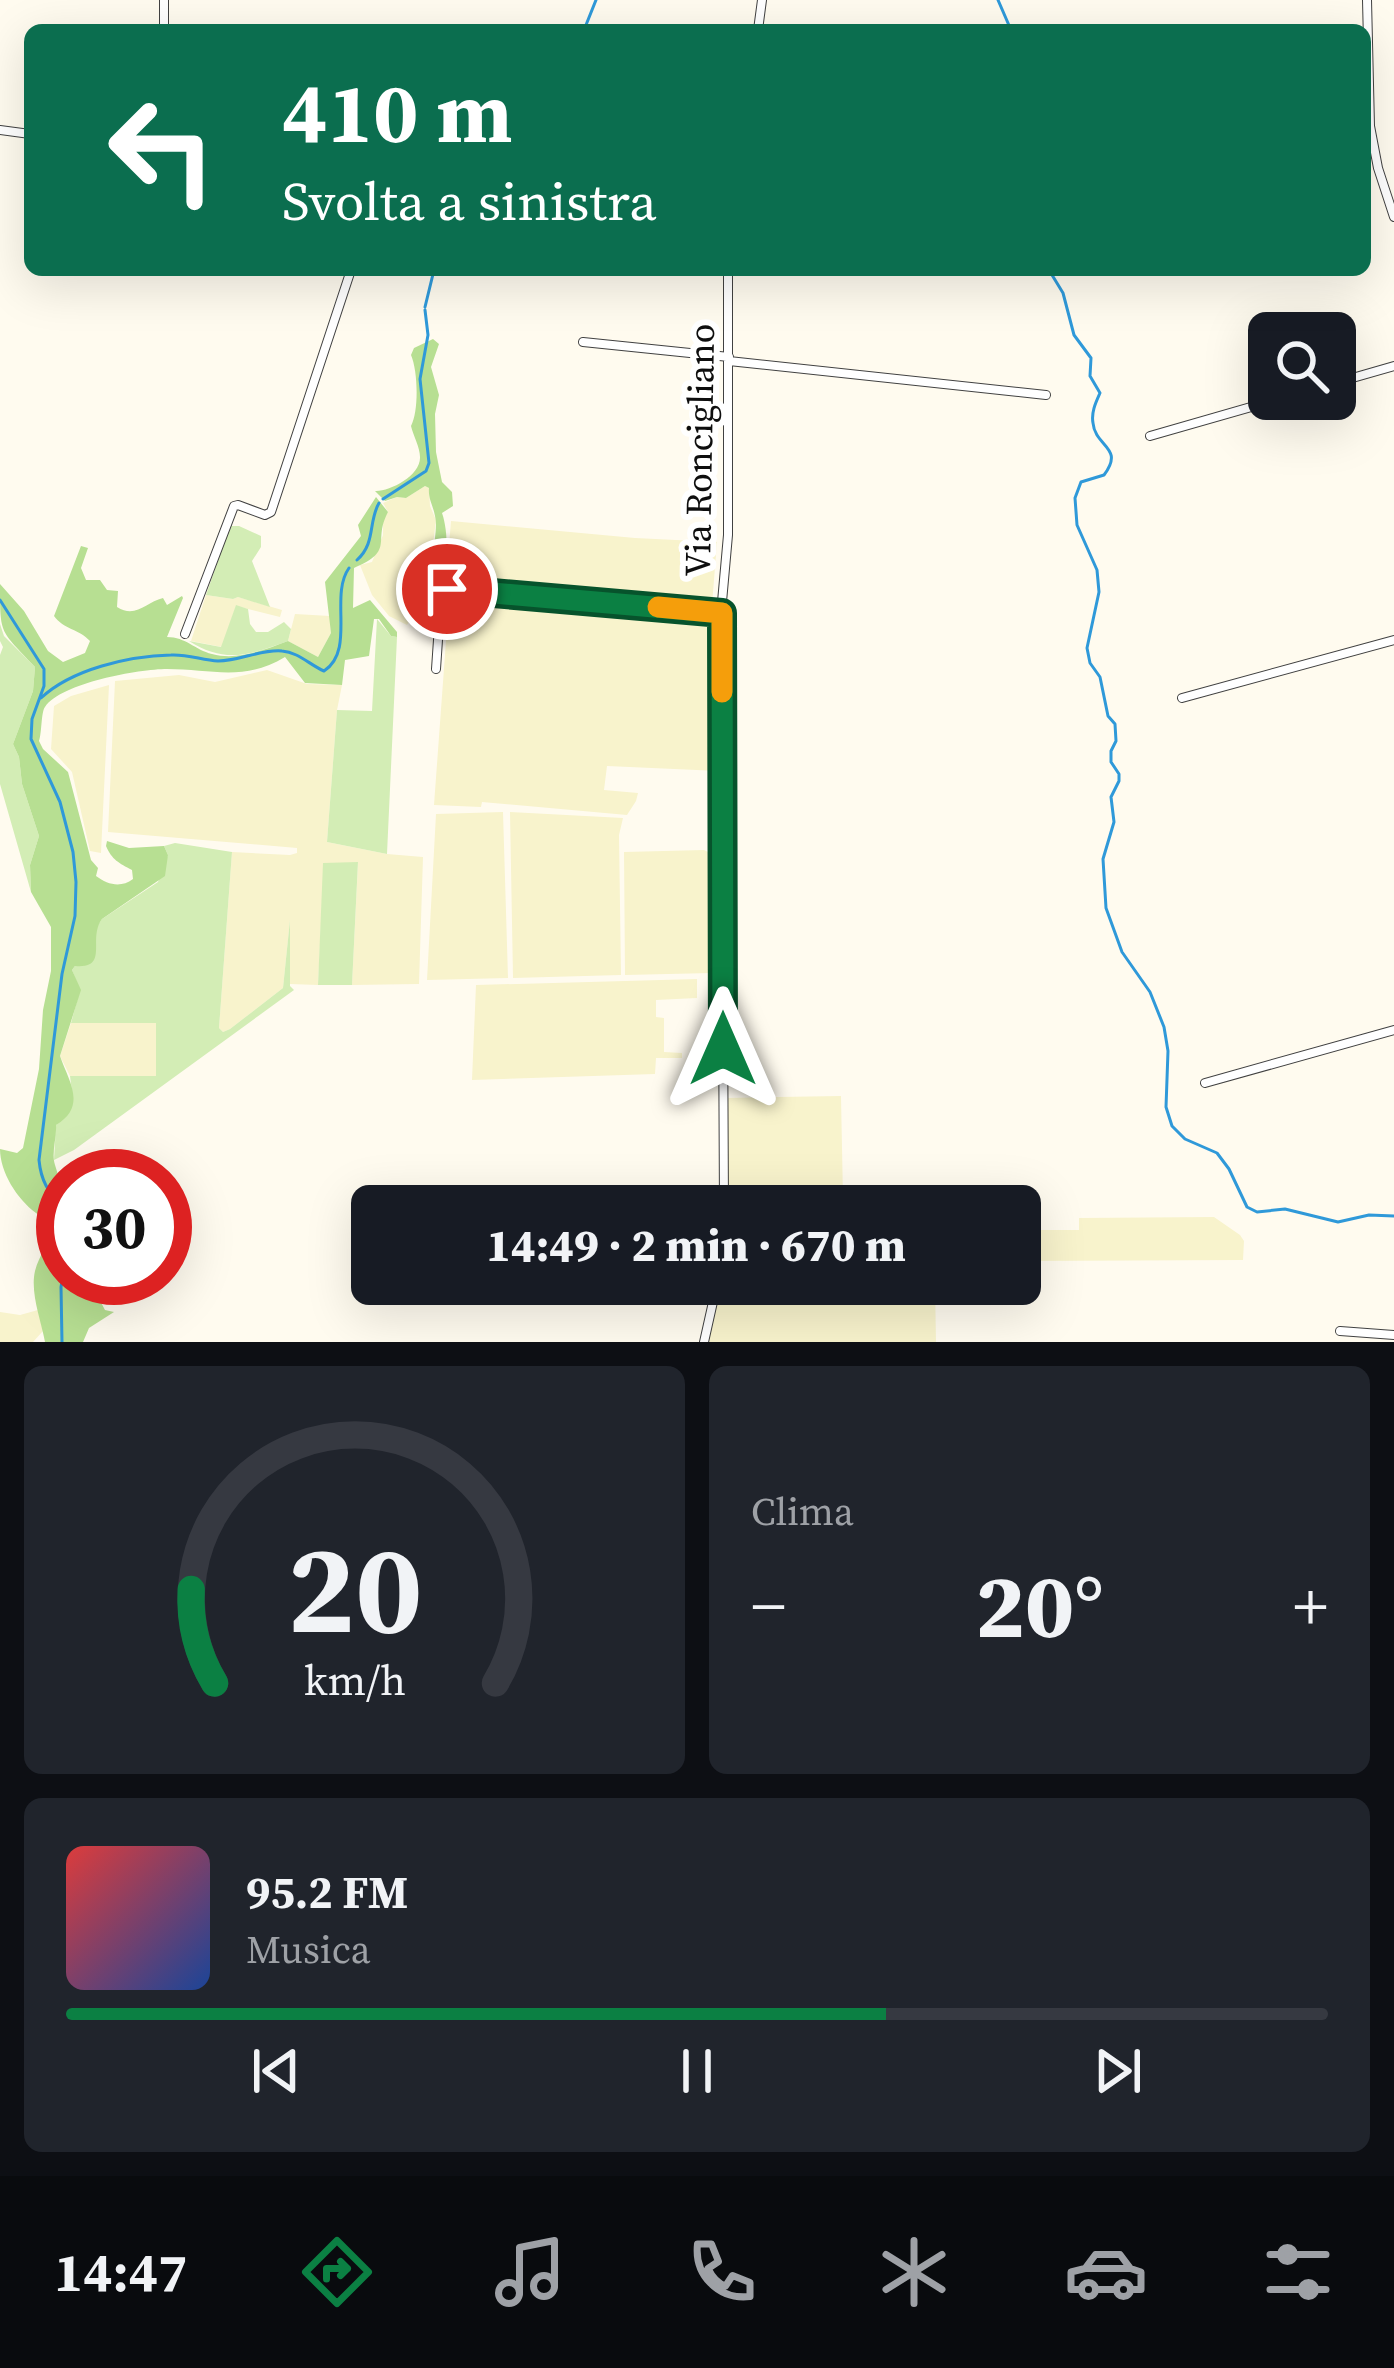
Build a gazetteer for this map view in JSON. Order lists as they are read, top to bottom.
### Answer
{
  "streets": {
    "street": ["Via Roncigliano"]
  },
  "page": {
    "turn": ["410 m", "Svolta a sinistra"],
    "limit": "30",
    "trip": "14:49 · 2 min · 670 m",
    "tile": "Clima",
    "heat": ["−", "20°", "+"],
    "song": ["95.2 FM", "Musica"],
    "tabs": "14:47",
    "gauge": ["20", "km/h"]
  }
}
